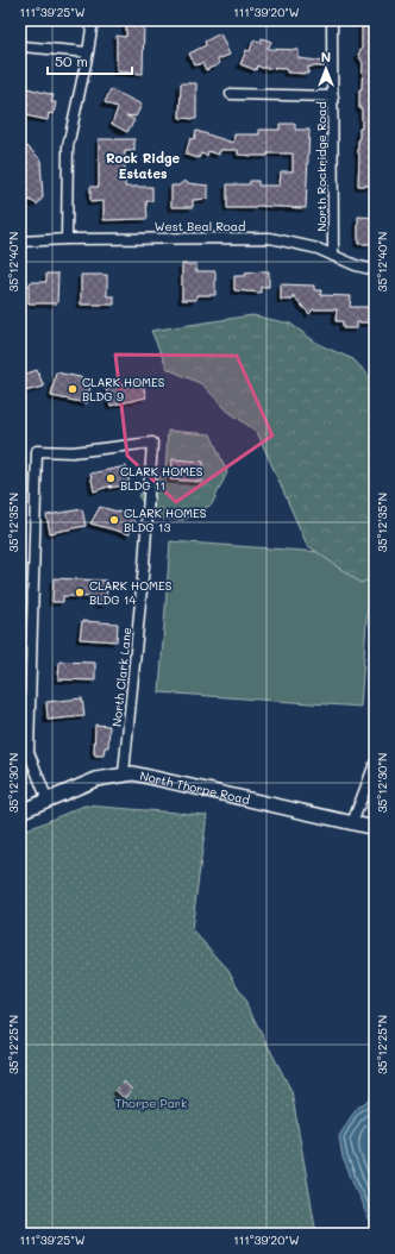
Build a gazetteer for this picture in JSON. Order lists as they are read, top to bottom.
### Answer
{
  "streets": {
    "street": [
      "North Rockridge Road",
      "West Beal Road",
      "North Clark Lane",
      "North Thorpe Road"
    ]
  },
  "crossings": [
    ["North Rockridge Road", "West Beal Road"],
    ["North Clark Lane", "North Thorpe Road"]
  ],
  "districts": ["Rock Ridge Estates"],
  "parks": ["Thorpe Park"],
  "places": [
    "CLARK HOMES BLDG 9",
    "CLARK HOMES BLDG 11",
    "CLARK HOMES BLDG 13",
    "CLARK HOMES BLDG 14"
  ],
  "scale_bar": "50 m",
  "north": "top",
  "coordinates": [
    "111°39'25\"W",
    "111°39'20\"W",
    "35°12'40\"N",
    "35°12'35\"N",
    "35°12'30\"N",
    "35°12'25\"N"
  ]
}
